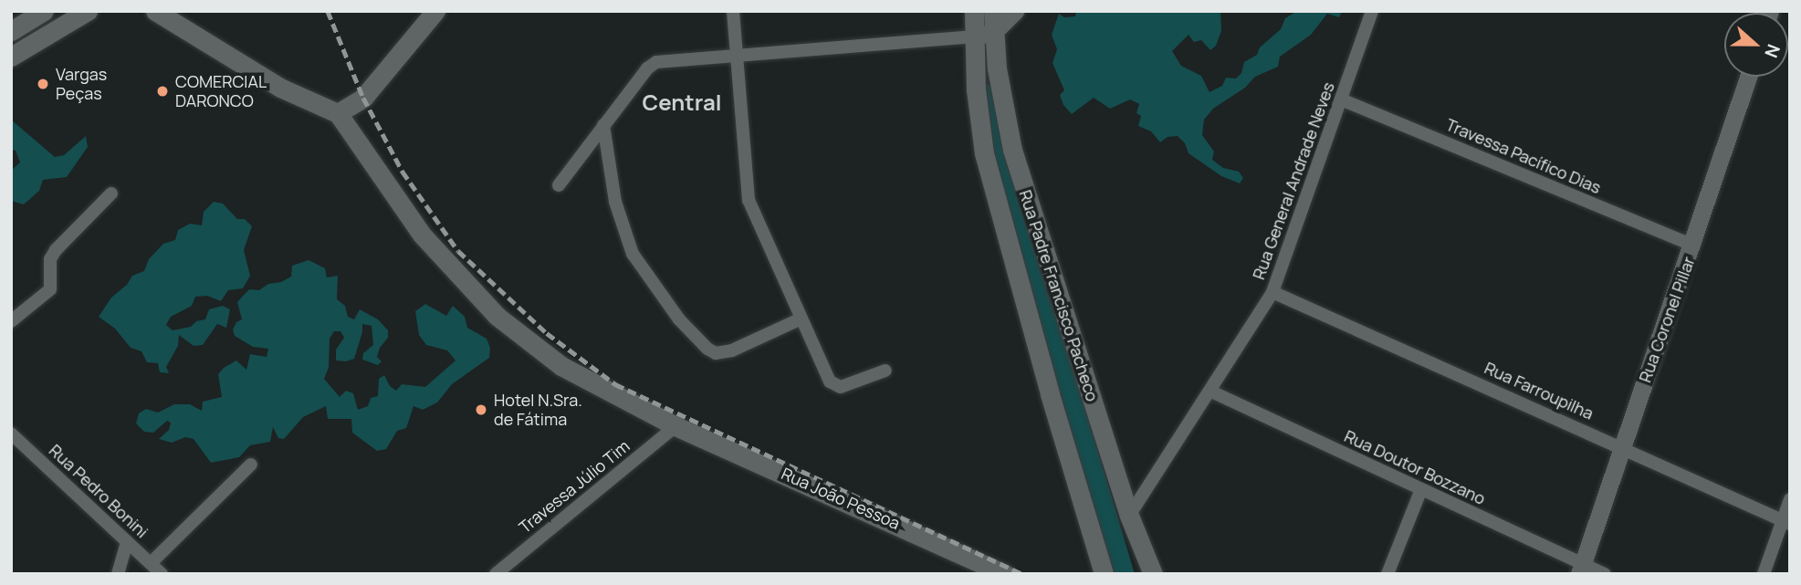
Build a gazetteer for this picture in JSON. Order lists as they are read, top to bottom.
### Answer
{
  "streets": {
    "main road": ["Rua Padre Francisco Pacheco", "Rua João Pessoa"],
    "street": [
      "Travessa Pacífico Dias",
      "Rua General Andrade Neves",
      "Rua Coronel Pillar",
      "Rua Farroupilha",
      "Rua Doutor Bozzano",
      "Travessa Júlio Tim",
      "Rua Pedro Bonini"
    ]
  },
  "crossings": [
    ["Travessa Pacífico Dias", "Rua General Andrade Neves"],
    ["Travessa Pacífico Dias", "Rua Coronel Pillar"],
    ["Rua General Andrade Neves", "Rua Padre Francisco Pacheco"],
    ["Rua General Andrade Neves", "Rua Farroupilha"],
    ["Rua General Andrade Neves", "Rua Doutor Bozzano"],
    ["Rua Coronel Pillar", "Rua Farroupilha"],
    ["Rua Coronel Pillar", "Rua Doutor Bozzano"],
    ["Travessa Júlio Tim", "Rua João Pessoa"]
  ],
  "districts": ["Central"],
  "places": ["Vargas Peças", "COMERCIAL DARONCO", "Hotel N.Sra. de Fátima"],
  "north": "right"
}
